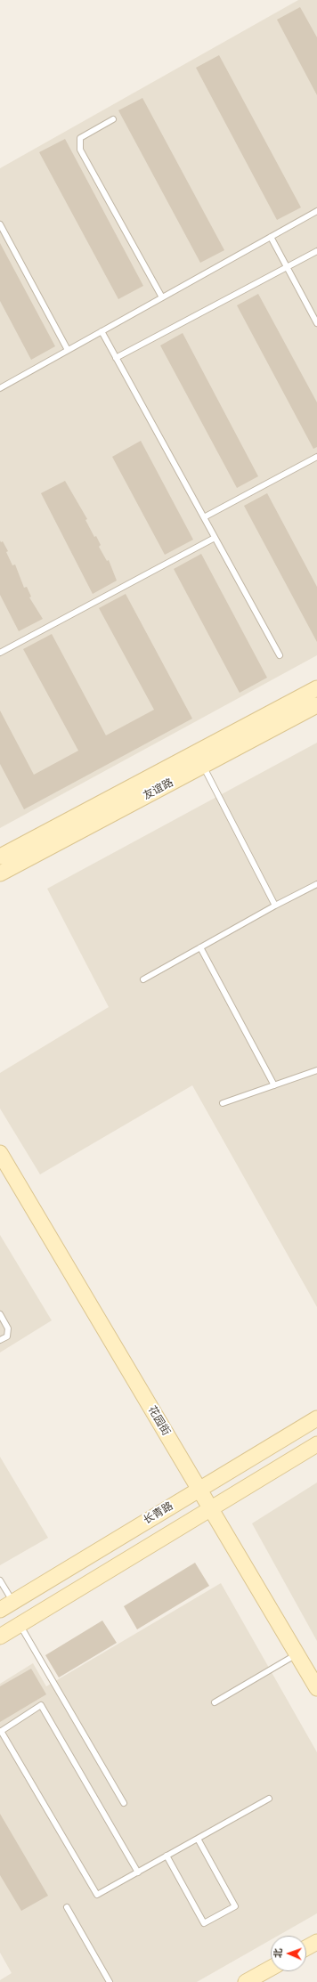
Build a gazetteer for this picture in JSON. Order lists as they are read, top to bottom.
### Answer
{
  "streets": {
    "street": ["友谊路", "花园街", "长青路"]
  },
  "crossings": [
    ["花园街", "长青路"]
  ],
  "north": "left"
}
